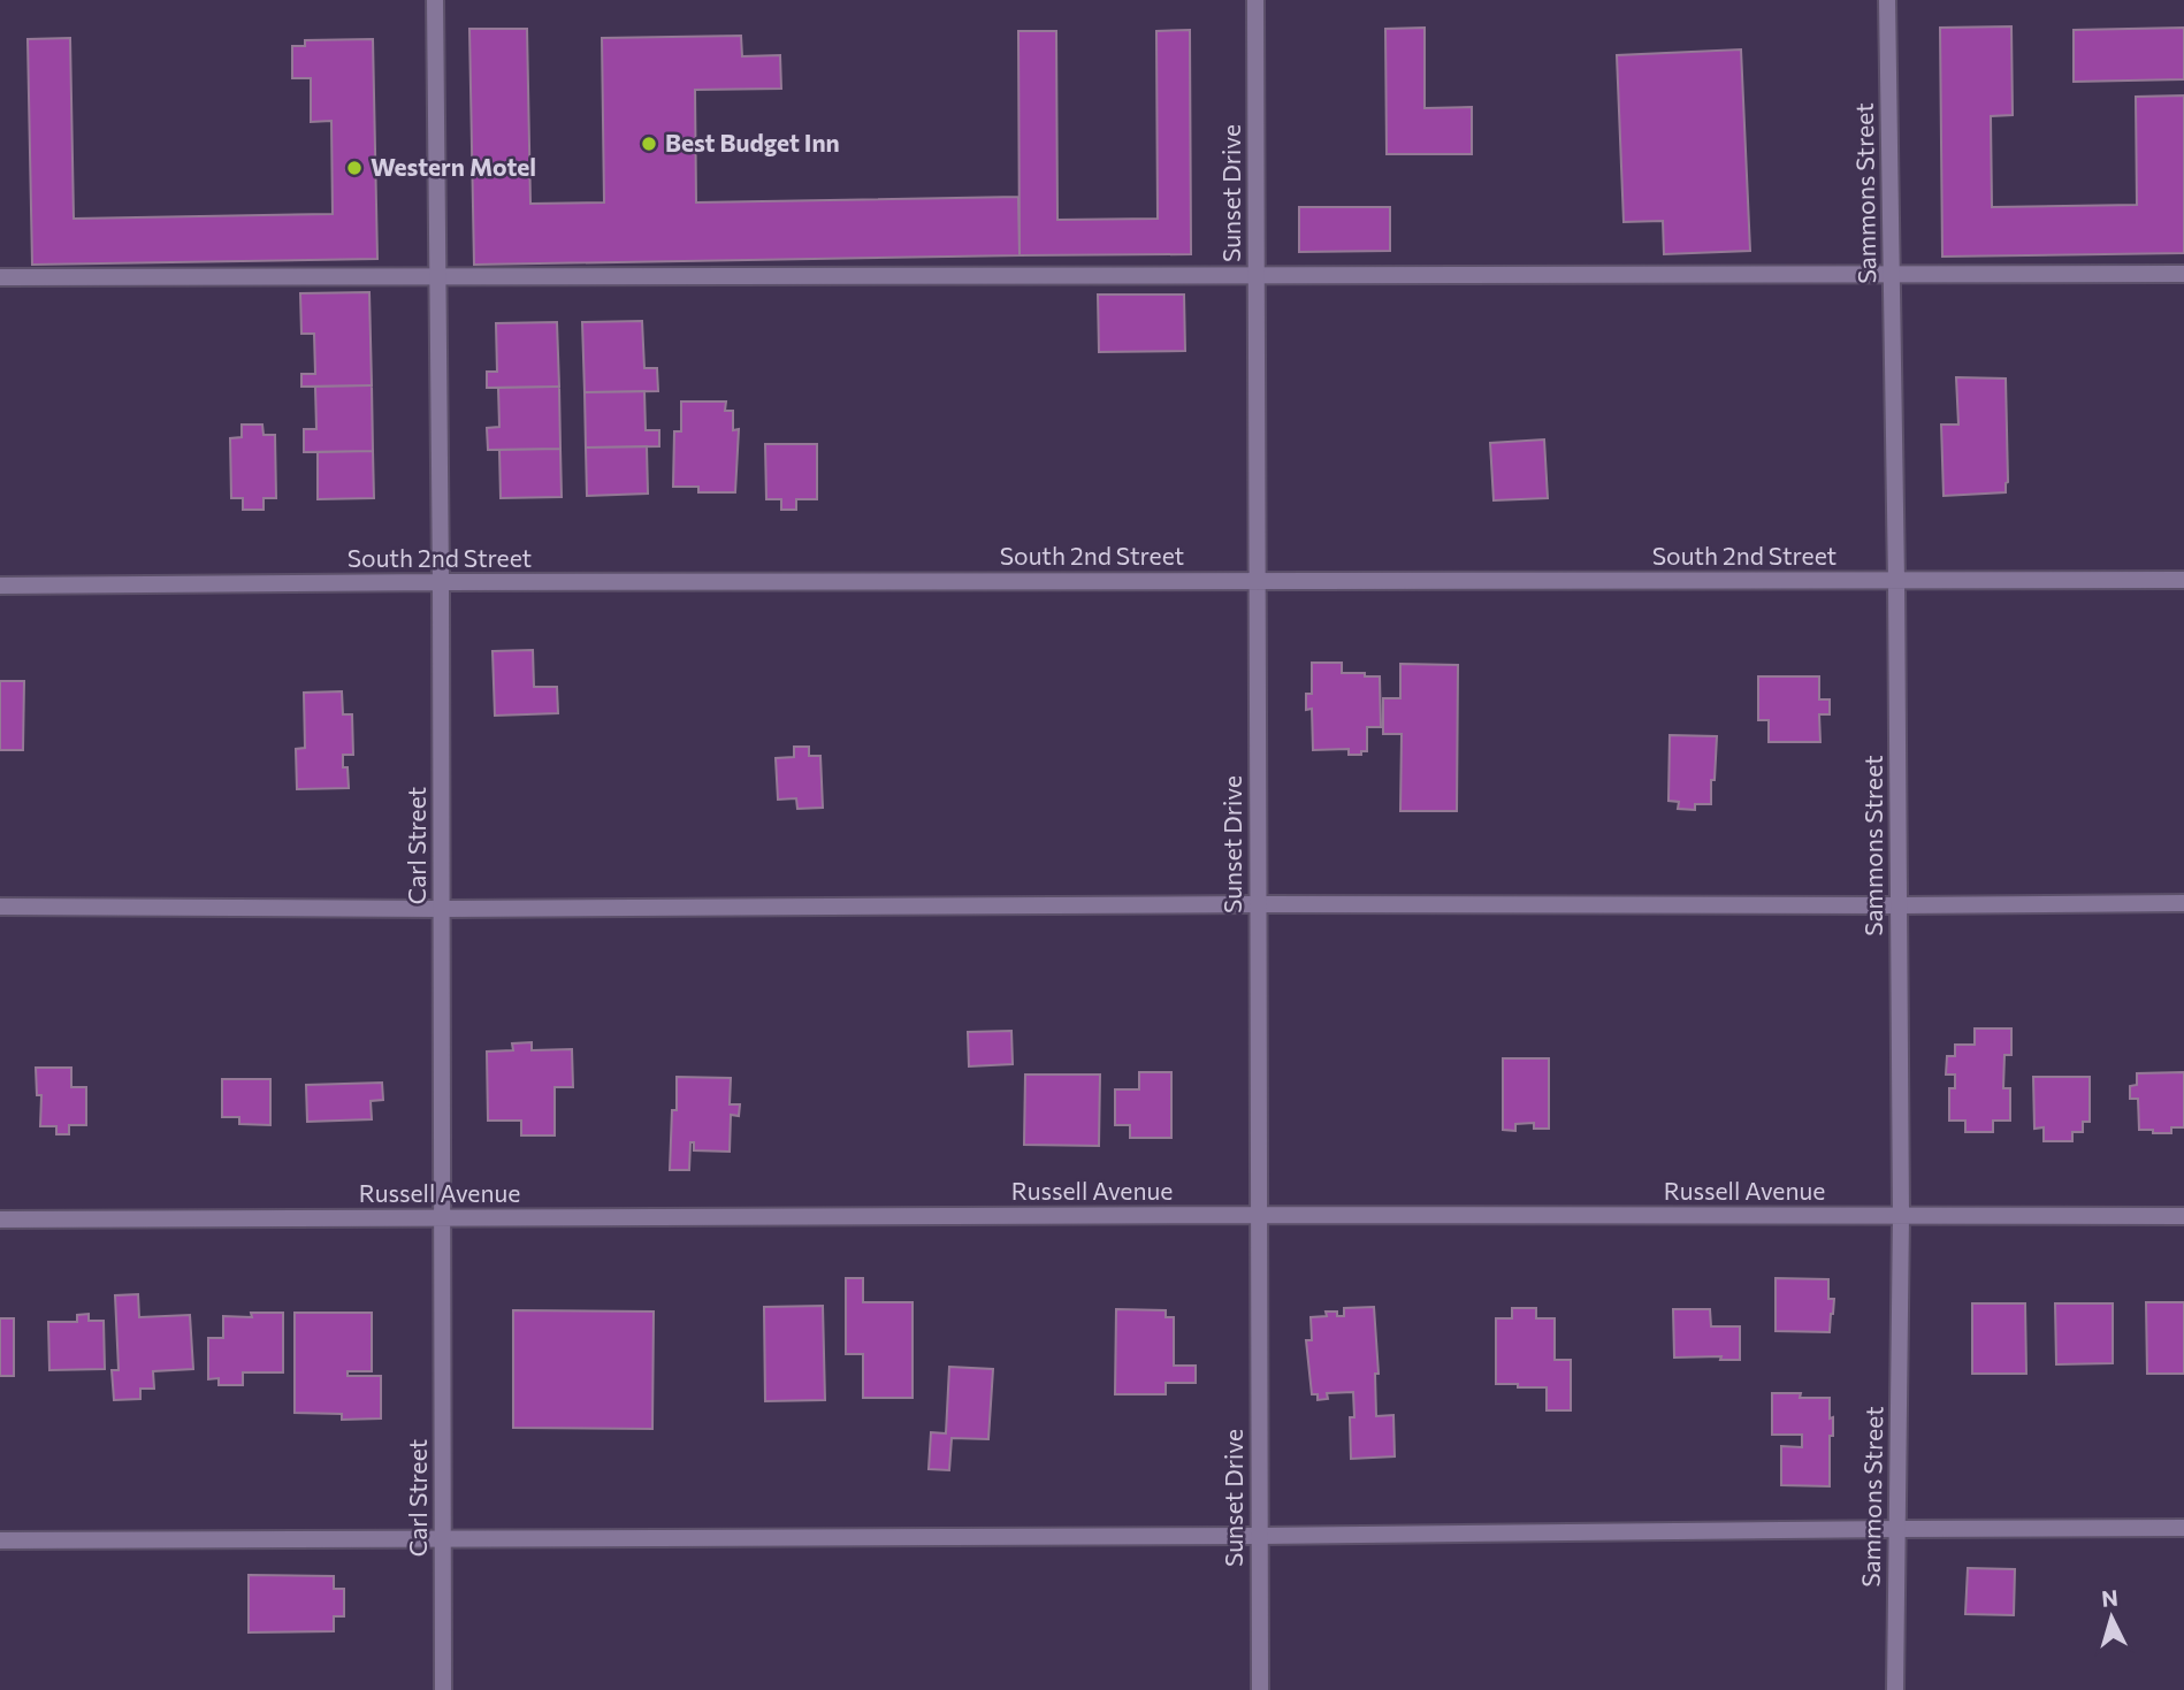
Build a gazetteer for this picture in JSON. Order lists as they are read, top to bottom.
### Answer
{
  "streets": {
    "street": [
      "Sunset Drive",
      "Sammons Street",
      "South 2nd Street",
      "Carl Street",
      "Russell Avenue"
    ]
  },
  "crossings": [
    ["Sunset Drive", "South 2nd Street"],
    ["Sunset Drive", "Russell Avenue"],
    ["Sammons Street", "South 2nd Street"],
    ["Sammons Street", "Russell Avenue"],
    ["South 2nd Street", "Carl Street"],
    ["Carl Street", "Russell Avenue"]
  ],
  "places": ["Best Budget Inn", "Western Motel"],
  "north": "top"
}
